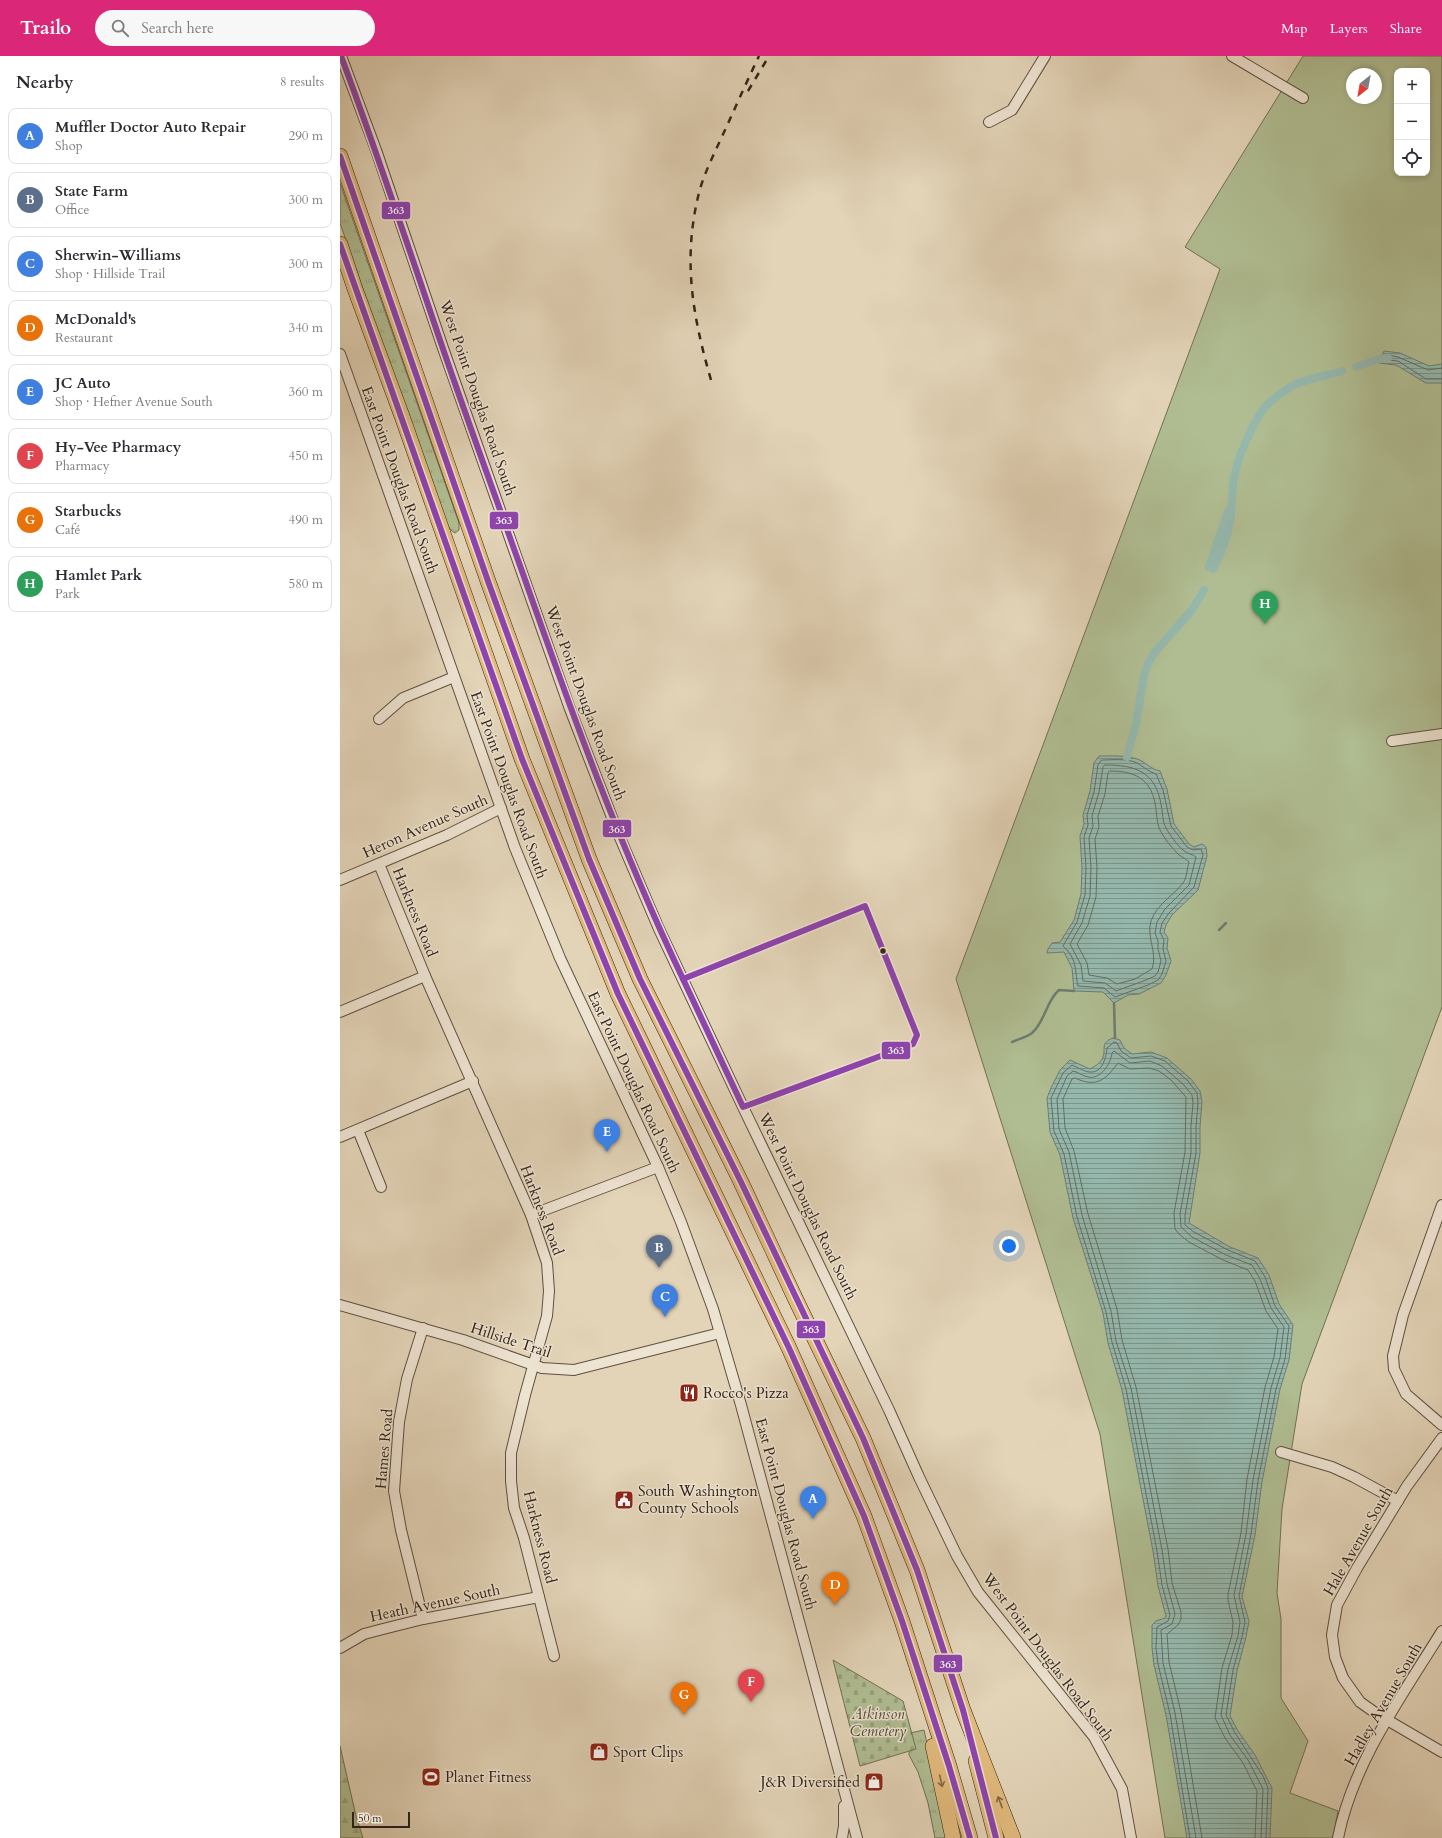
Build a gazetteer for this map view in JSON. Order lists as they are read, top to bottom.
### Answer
{
  "streets": {
    "street": [
      "West Point Douglas Road South",
      "East Point Douglas Road South",
      "Heron Avenue South",
      "Harkness Road",
      "Hillside Trail",
      "Hames Road",
      "Hale Avenue South",
      "Heath Avenue South",
      "Hadley Avenue South"
    ]
  },
  "crossings": [
    ["East Point Douglas Road South", "Heron Avenue South"],
    ["East Point Douglas Road South", "Hillside Trail"],
    ["Heron Avenue South", "Harkness Road"],
    ["Harkness Road", "Hillside Trail"],
    ["Harkness Road", "Heath Avenue South"],
    ["Hillside Trail", "Hames Road"],
    ["Hames Road", "Heath Avenue South"],
    ["Hale Avenue South", "Hadley Avenue South"]
  ],
  "parks": ["Atkinson Cemetery"],
  "places": {
    "restaurant": ["Rocco's Pizza"],
    "public building": ["South Washington County Schools"],
    "shop": ["Sport Clips", "J&R Diversified"],
    "sports": ["Planet Fitness"]
  },
  "lines": ["transit line 363"],
  "scale_bar": "50 m",
  "north": "bottom left",
  "page": {
    "header": "Trailo",
    "search": "Search here",
    "nav": ["Map", "Layers", "Share"],
    "heading": ["Nearby", "8 results"],
    "map_buttons": ["+", "−"],
    "list": [
      {
        "mark": "A",
        "name": "Muffler Doctor Auto Repair",
        "note": "Shop",
        "value": "290 m"
      },
      {
        "mark": "B",
        "name": "State Farm",
        "note": "Office",
        "value": "300 m"
      },
      {
        "mark": "C",
        "name": "Sherwin-Williams",
        "note": "Shop · Hillside Trail",
        "value": "300 m"
      },
      {
        "mark": "D",
        "name": "McDonald's",
        "note": "Restaurant",
        "value": "340 m"
      },
      {
        "mark": "E",
        "name": "JC Auto",
        "note": "Shop · Hefner Avenue South",
        "value": "360 m"
      },
      {
        "mark": "F",
        "name": "Hy-Vee Pharmacy",
        "note": "Pharmacy",
        "value": "450 m"
      },
      {
        "mark": "G",
        "name": "Starbucks",
        "note": "Café",
        "value": "490 m"
      },
      {
        "mark": "H",
        "name": "Hamlet Park",
        "note": "Park",
        "value": "580 m"
      }
    ],
    "pins": [
      "H",
      "E",
      "B",
      "C",
      "A",
      "D",
      "F",
      "G"
    ],
    "scale": "50 m"
  }
}
